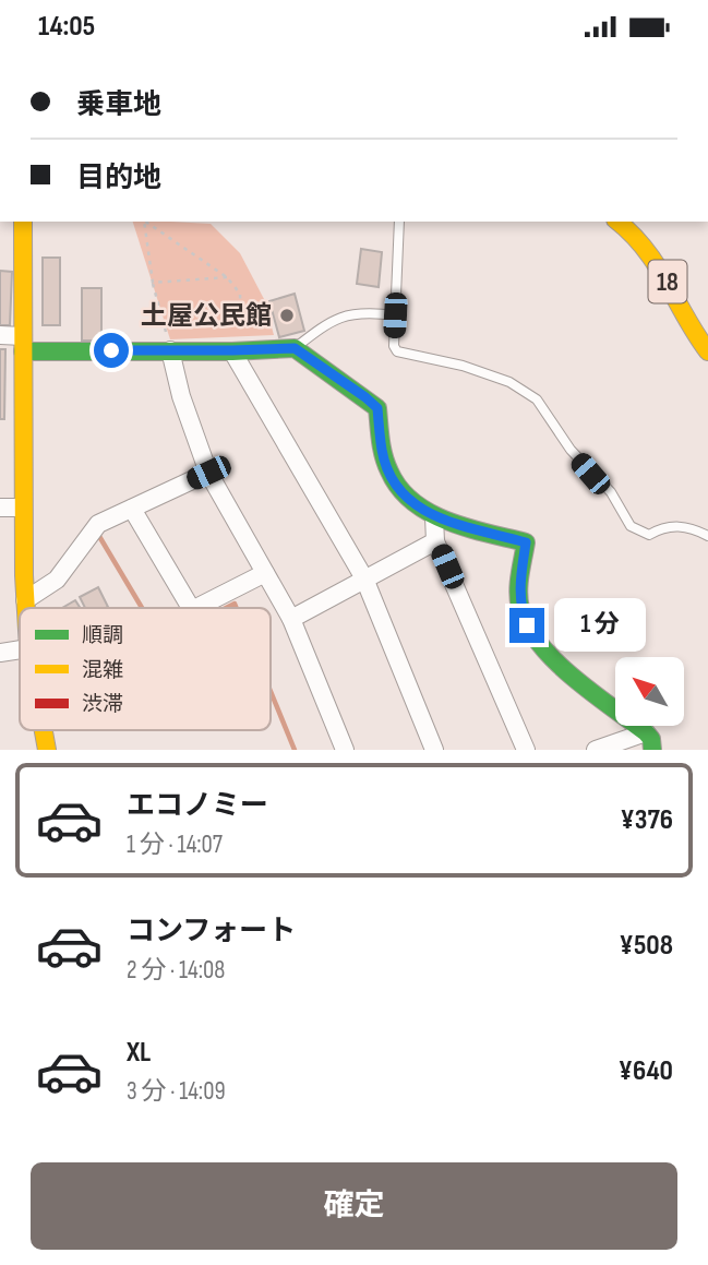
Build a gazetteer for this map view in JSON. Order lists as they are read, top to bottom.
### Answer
{
  "streets": {
    "street": ["18"]
  },
  "places": ["土屋公民館"],
  "legend": ["順調", "混雑", "渋滞"],
  "north": "top left",
  "page": {
    "status": "14:05",
    "banner": ["乗車地", "目的地"],
    "bubble": "1 分",
    "list": [
      {
        "name": "エコノミー",
        "note": "1 分 · 14:07",
        "value": "¥376"
      },
      {
        "name": "コンフォート",
        "note": "2 分 · 14:08",
        "value": "¥508"
      },
      {
        "name": "XL",
        "note": "3 分 · 14:09",
        "value": "¥640"
      }
    ],
    "buttons": "確定"
  }
}
